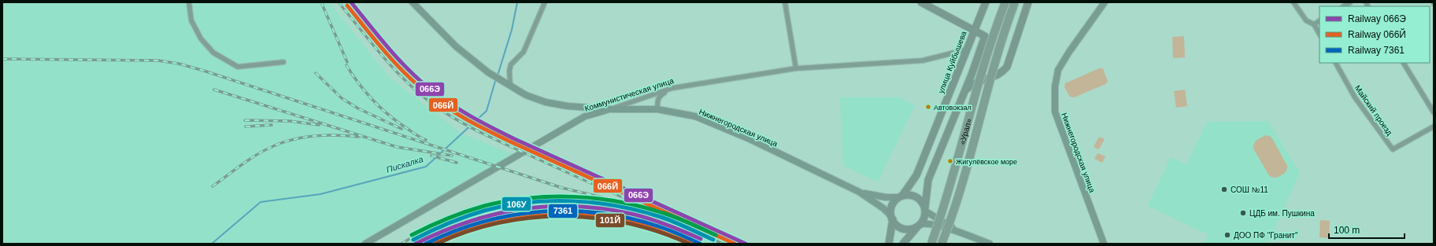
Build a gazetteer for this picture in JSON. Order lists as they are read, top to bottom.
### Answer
{
  "streets": {
    "highway": ["«Урал»"],
    "main road": ["улица Куйбышева", "Коммунистическая улица", "Нижнегородская улица"],
    "street": ["Майский проезд"]
  },
  "crossings": [
    ["улица Куйбышева", "Коммунистическая улица"],
    ["улица Куйбышева", "Нижнегородская улица"],
    ["Коммунистическая улица", "Нижнегородская улица"]
  ],
  "water": ["Пискалка"],
  "places": [
    "Автовокзал",
    "Жигулёвское море",
    "СОШ №11",
    "ЦДБ им. Пушкина",
    "ДОО ПФ \"Гранит\""
  ],
  "lines": [
    "rail line 066Э",
    "rail line 066Й",
    "transit line 106У",
    "rail line 7361",
    "transit line 101Й"
  ],
  "legend": ["Railway 066Э", "Railway 066Й", "Railway 7361"],
  "scale_bar": "100 m"
}
